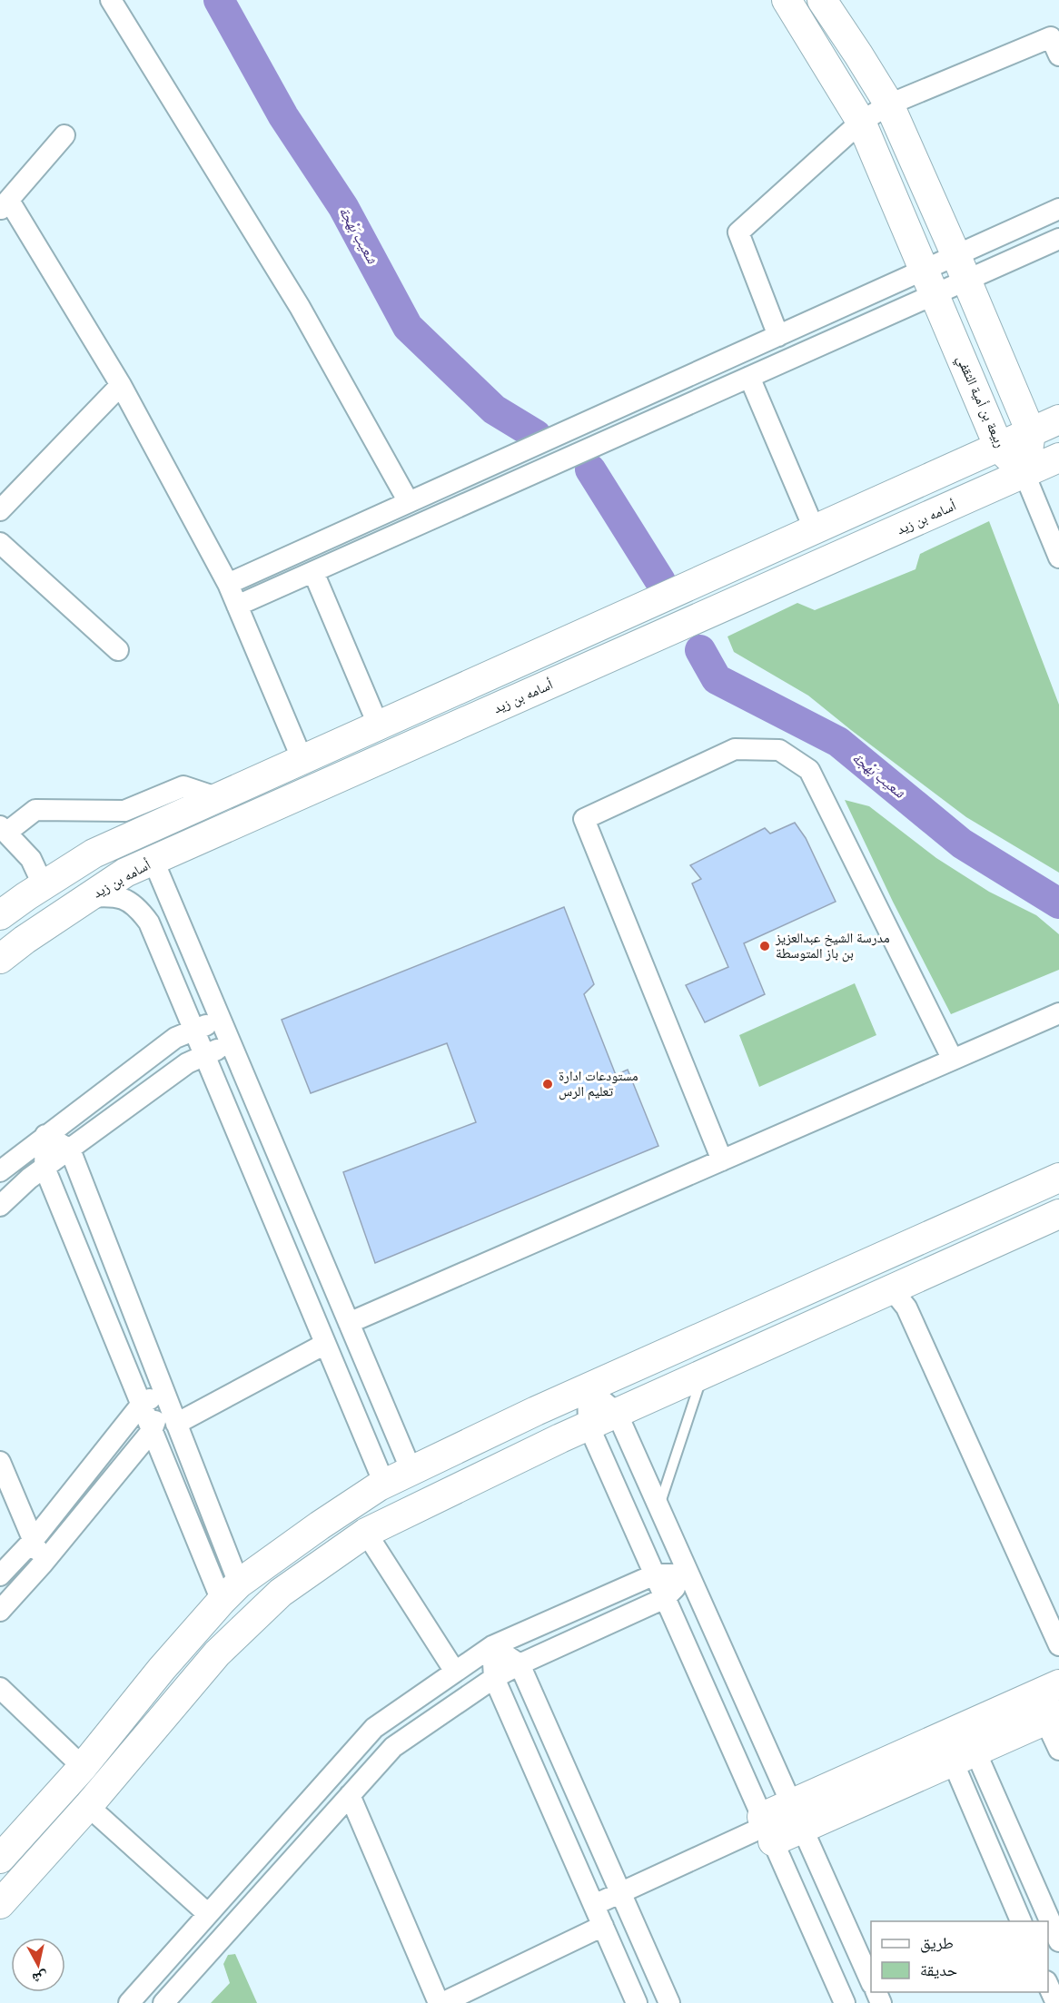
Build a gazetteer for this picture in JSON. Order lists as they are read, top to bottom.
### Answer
{
  "streets": {
    "street": ["ربيعة بن أمية الثقفي", "أسامه بن زيد"]
  },
  "crossings": [
    ["ربيعة بن أمية الثقفي", "أسامه بن زيد"]
  ],
  "water": ["شعيب بَهْجة"],
  "places": ["مدرسة الشيخ عبدالعزيز بن باز المتوسطة", "مستودعات ادارة تعليم الرس"],
  "legend": ["طريق", "حديقة"],
  "north": "bottom"
}
